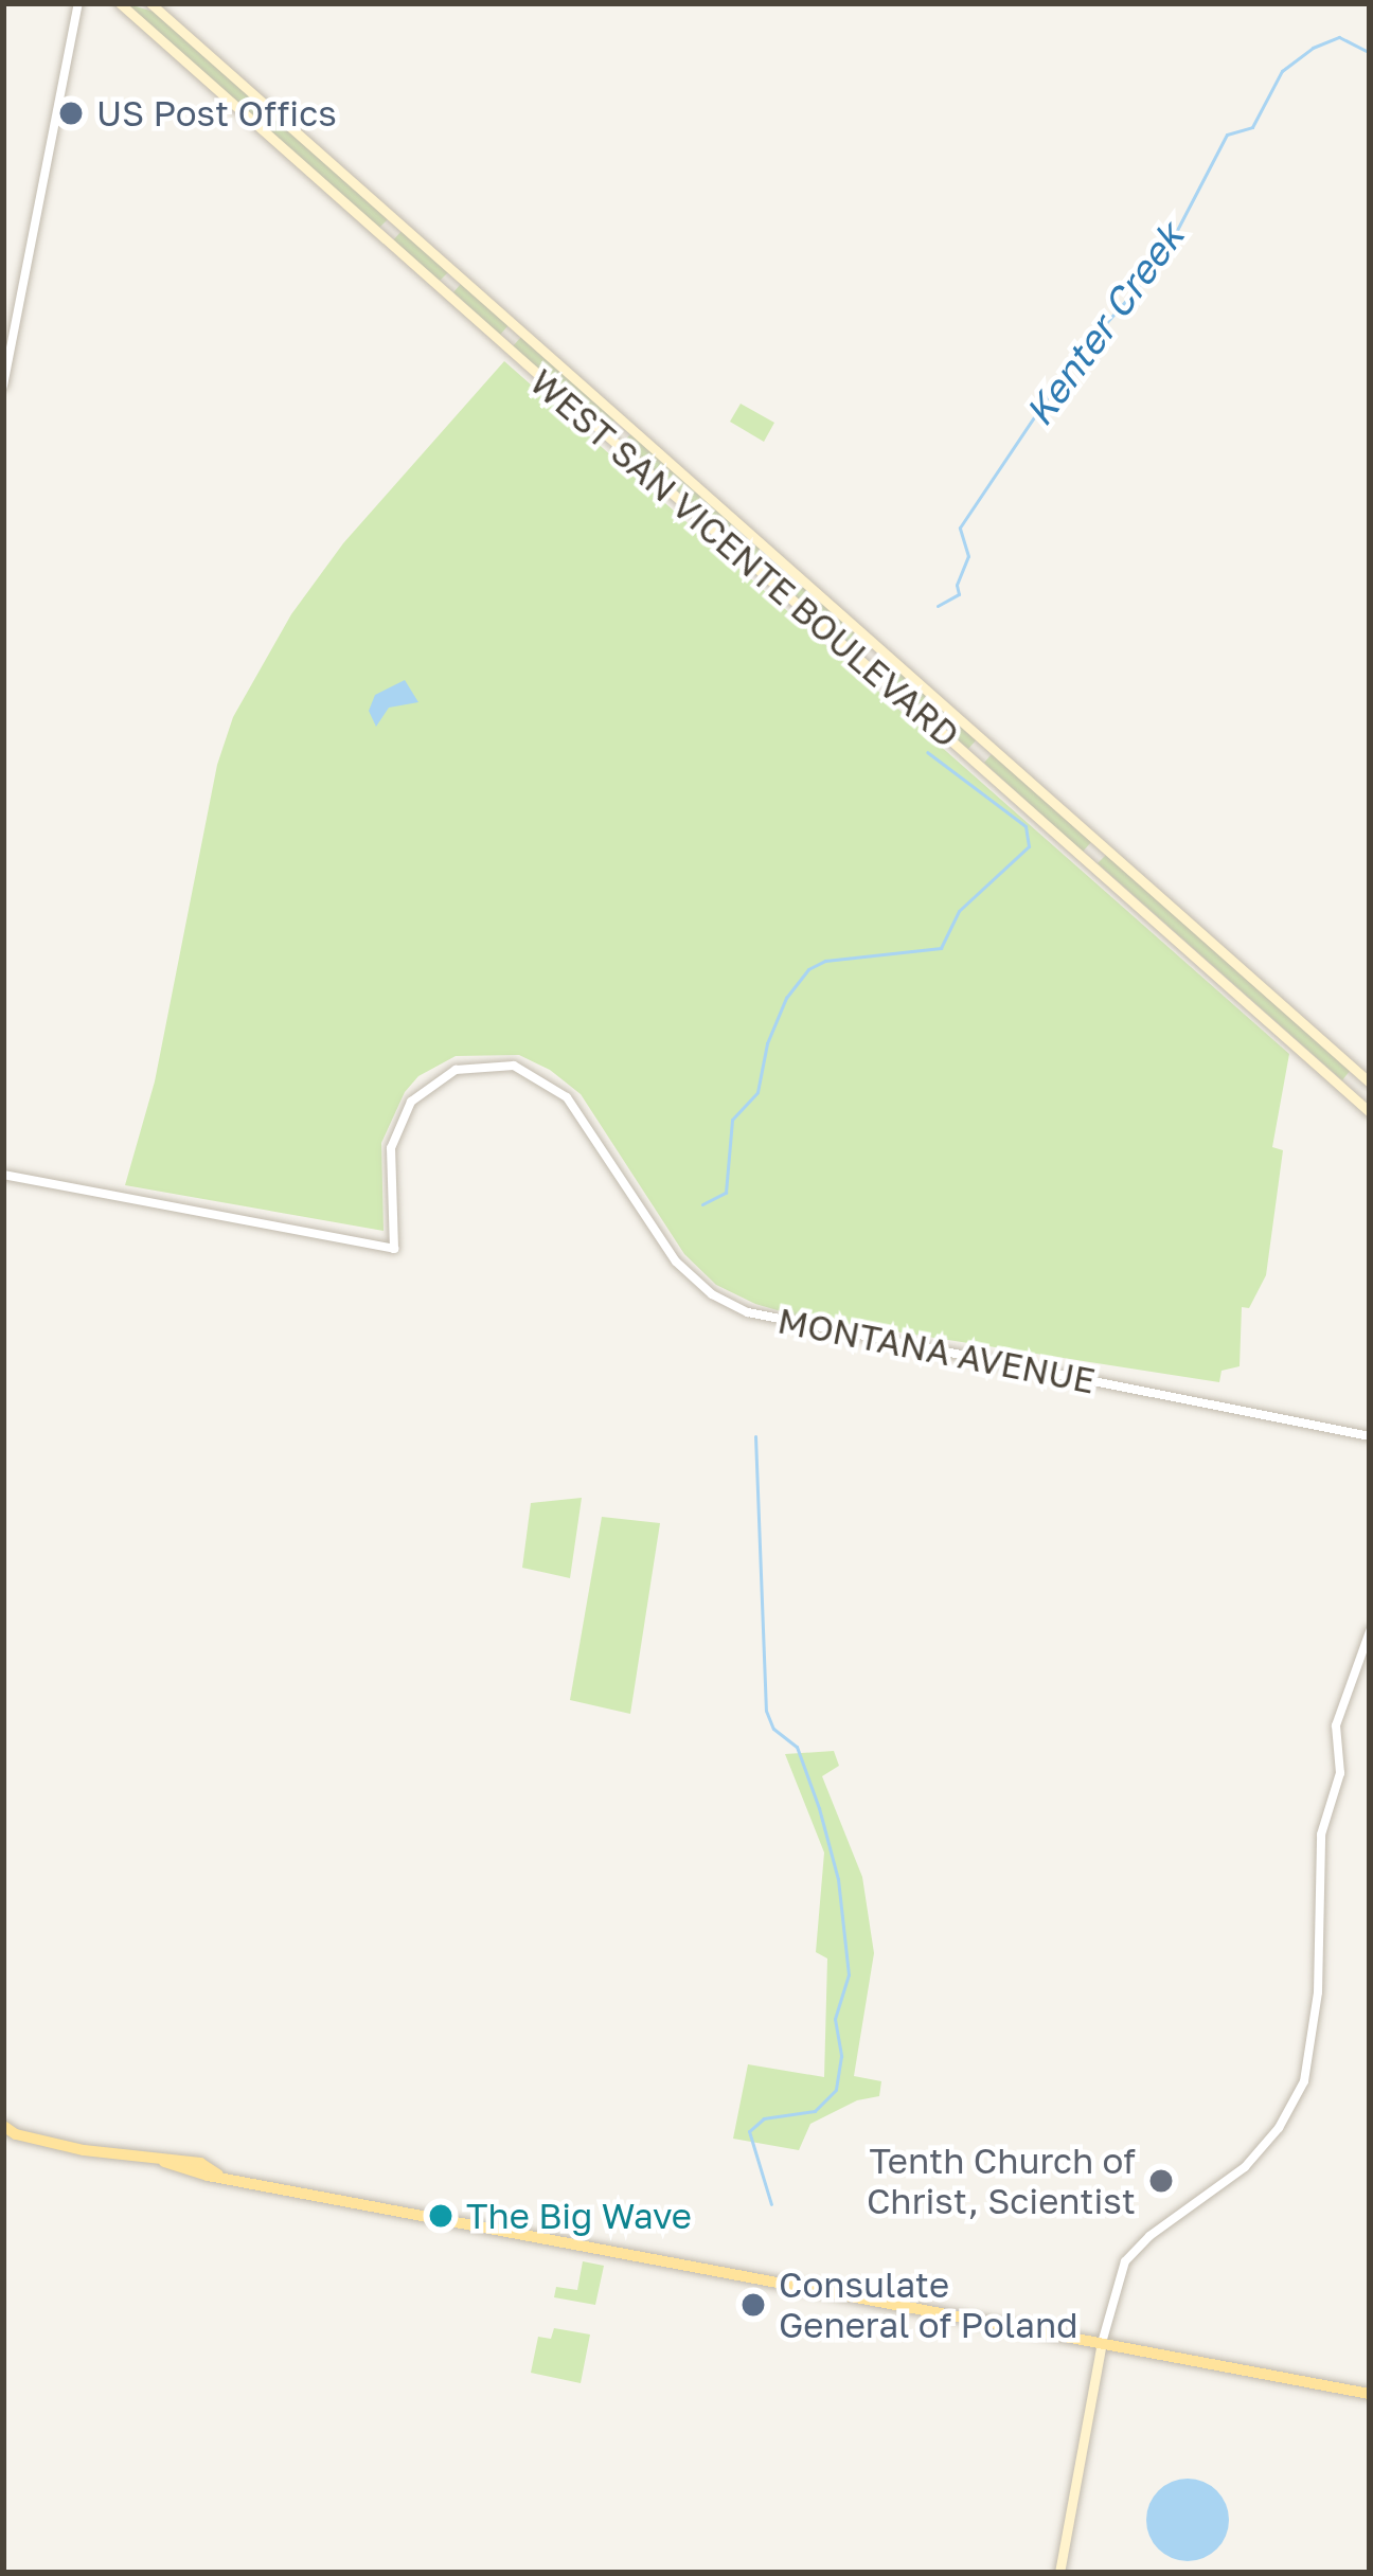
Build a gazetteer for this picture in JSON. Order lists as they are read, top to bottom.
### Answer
{
  "streets": {
    "main road": ["WEST SAN VICENTE BOULEVARD"],
    "street": ["MONTANA AVENUE"]
  },
  "water": ["Kenter Creek"],
  "places": [
    "US Post Offics",
    "Tenth Church of Christ, Scientist",
    "The Big Wave",
    "Consulate General of Poland"
  ]
}
